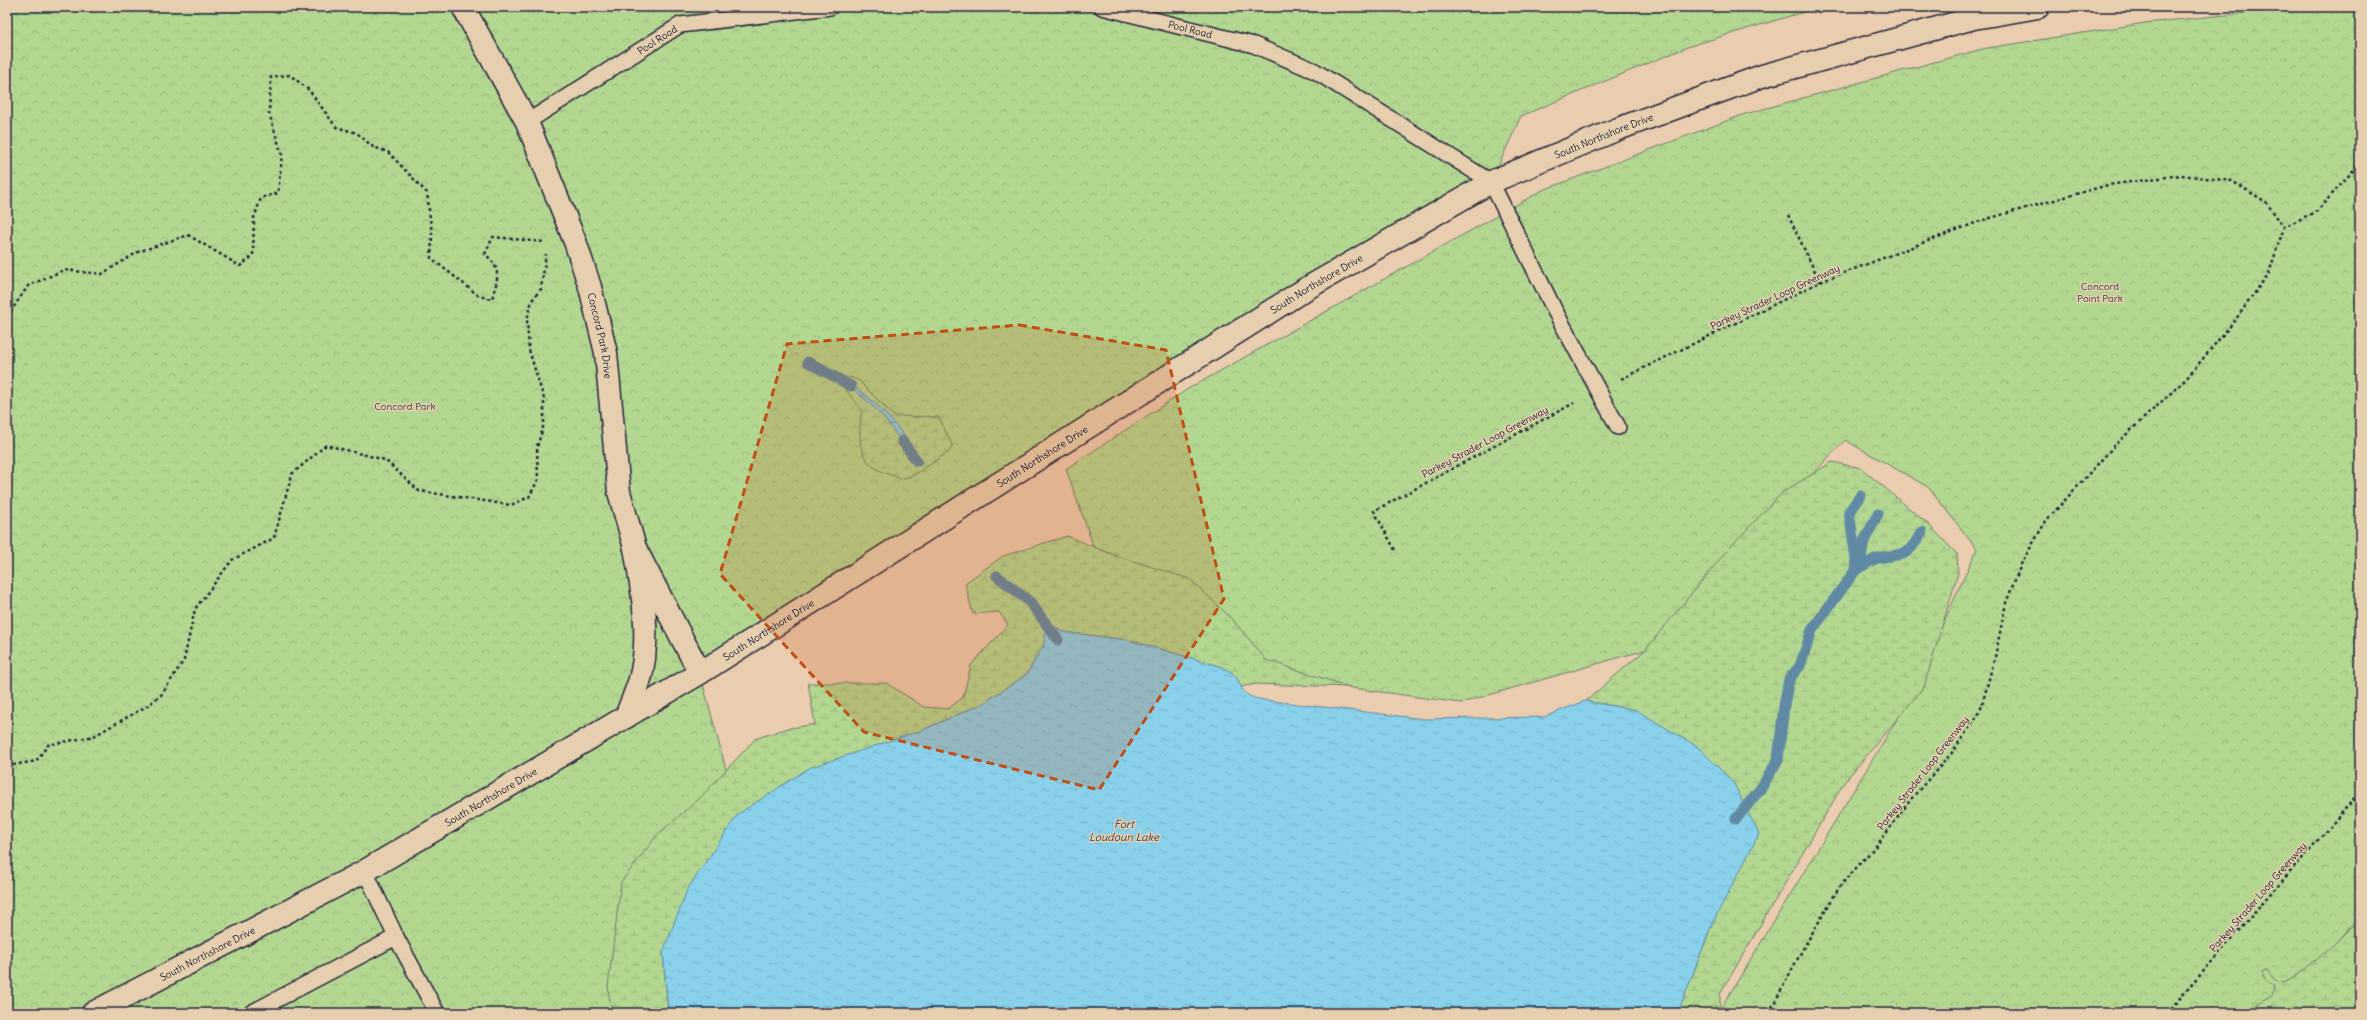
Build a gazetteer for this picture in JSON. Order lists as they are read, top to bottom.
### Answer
{
  "streets": {
    "main road": ["South Northshore Drive", "Concord Park Drive"],
    "lane": ["Pool Road"],
    "path": ["Parkey Strader Loop Greenway"]
  },
  "crossings": [
    ["Pool Road", "South Northshore Drive"],
    ["Pool Road", "Concord Park Drive"],
    ["South Northshore Drive", "Concord Park Drive"]
  ],
  "water": ["Fort Loudoun Lake"],
  "parks": ["Concord Point Park", "Concord Park"]
}
